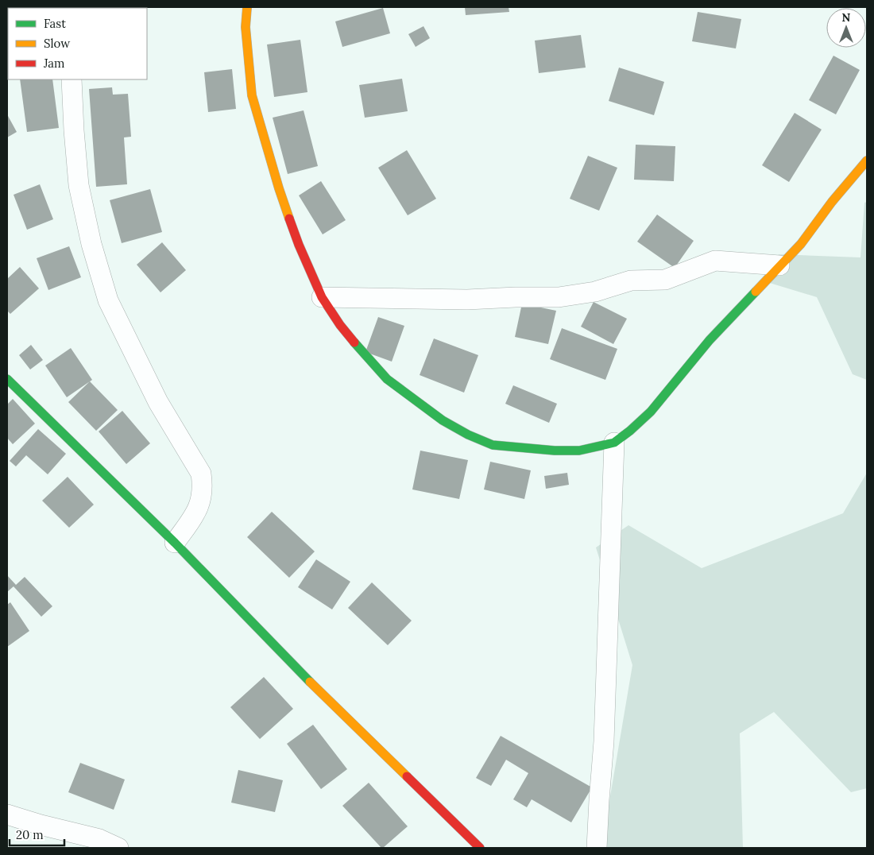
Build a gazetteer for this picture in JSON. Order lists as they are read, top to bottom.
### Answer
{
  "legend": ["Fast", "Slow", "Jam"],
  "scale_bar": "20 m",
  "north": "top"
}
